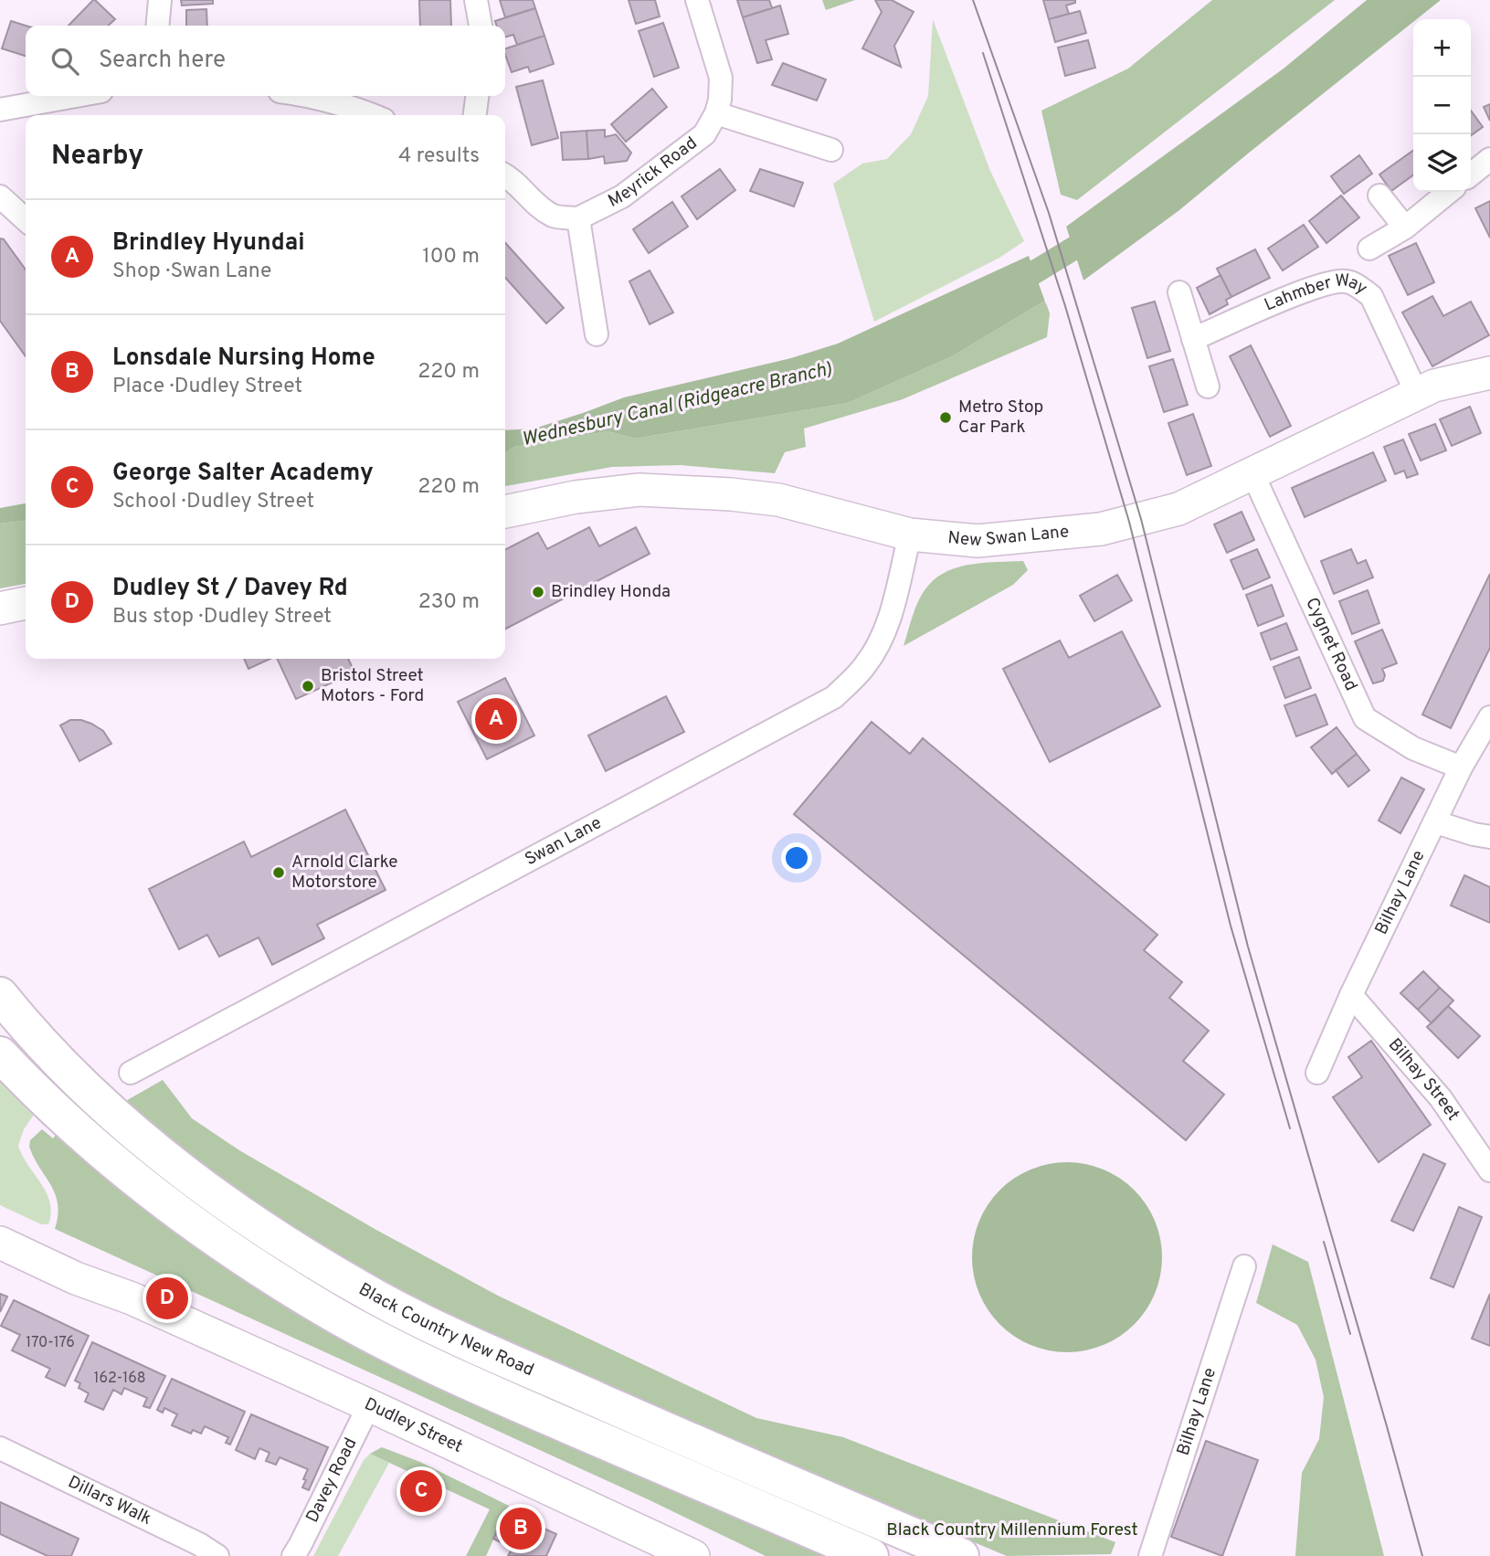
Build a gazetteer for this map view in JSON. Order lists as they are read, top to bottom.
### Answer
{
  "streets": {
    "highway": ["Black Country New Road"],
    "main road": ["New Swan Lane", "Dudley Street"],
    "street": [
      "Meyrick Road",
      "Lahmber Way",
      "Cygnet Road",
      "Swan Lane",
      "Bilhay Lane",
      "Bilhay Street",
      "Davey Road",
      "Dillars Walk"
    ]
  },
  "crossings": [
    ["Lahmber Way", "New Swan Lane"],
    ["New Swan Lane", "Cygnet Road"],
    ["New Swan Lane", "Swan Lane"],
    ["Cygnet Road", "Bilhay Lane"],
    ["Bilhay Lane", "Bilhay Street"],
    ["Dudley Street", "Davey Road"]
  ],
  "water": ["Wednesbury Canal (Ridgeacre Branch)"],
  "parks": ["Black Country Millennium Forest"],
  "places": [
    "Metro Stop Car Park",
    "Brindley Honda",
    "Bristol Street Motors - Ford",
    "Arnold Clarke Motorstore"
  ],
  "house_numbers": ["170-176", "162-168"],
  "page": {
    "map_buttons": ["+", "−"],
    "search": "Search here",
    "heading": ["Nearby", "4 results"],
    "list": [
      {
        "mark": "A",
        "name": "Brindley Hyundai",
        "note": "Shop · Swan Lane",
        "value": "100 m"
      },
      {
        "mark": "B",
        "name": "Lonsdale Nursing Home",
        "note": "Place · Dudley Street",
        "value": "220 m"
      },
      {
        "mark": "C",
        "name": "George Salter Academy",
        "note": "School · Dudley Street",
        "value": "220 m"
      },
      {
        "mark": "D",
        "name": "Dudley St / Davey Rd",
        "note": "Bus stop · Dudley Street",
        "value": "230 m"
      }
    ],
    "pins": [
      "A",
      "D",
      "C",
      "B"
    ]
  }
}
